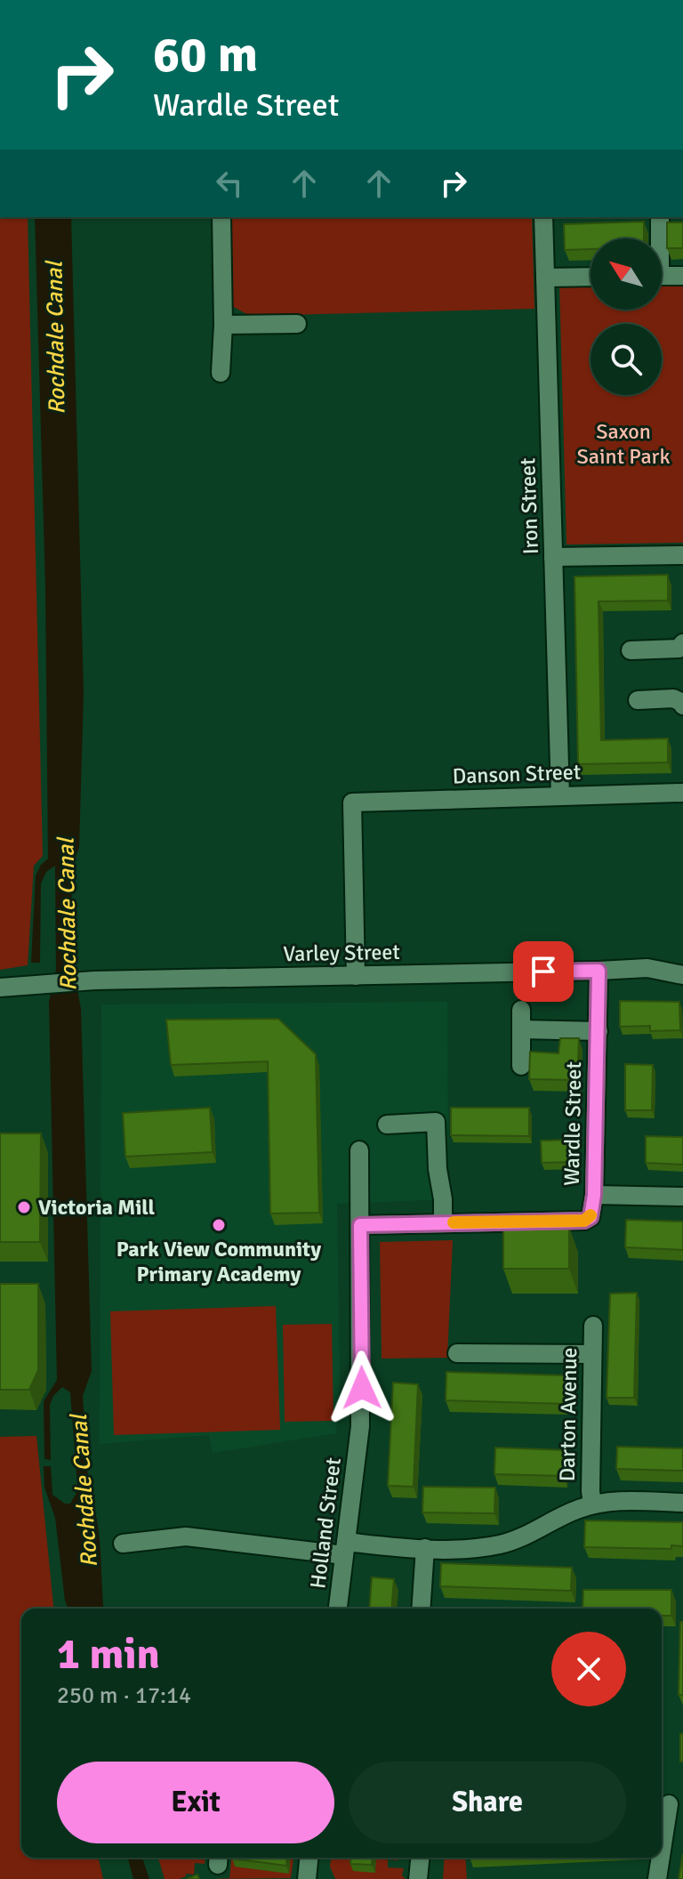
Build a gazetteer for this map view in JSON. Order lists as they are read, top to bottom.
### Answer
{
  "streets": {
    "street": [
      "Iron Street",
      "Danson Street",
      "Varley Street",
      "Wardle Street",
      "Darton Avenue",
      "Holland Street"
    ]
  },
  "crossings": [
    ["Iron Street", "Danson Street"],
    ["Danson Street", "Varley Street"],
    ["Varley Street", "Wardle Street"],
    ["Wardle Street", "Holland Street"]
  ],
  "water": ["Rochdale Canal"],
  "parks": ["Saxon Saint Park"],
  "places": ["Victoria Mill", "Park View Community Primary Academy"],
  "north": "top left",
  "page": {
    "turn": ["60 m", "Wardle Street"],
    "heading": ["1 min", "250 m · 17:14"],
    "buttons": ["Exit", "Share"]
  }
}
